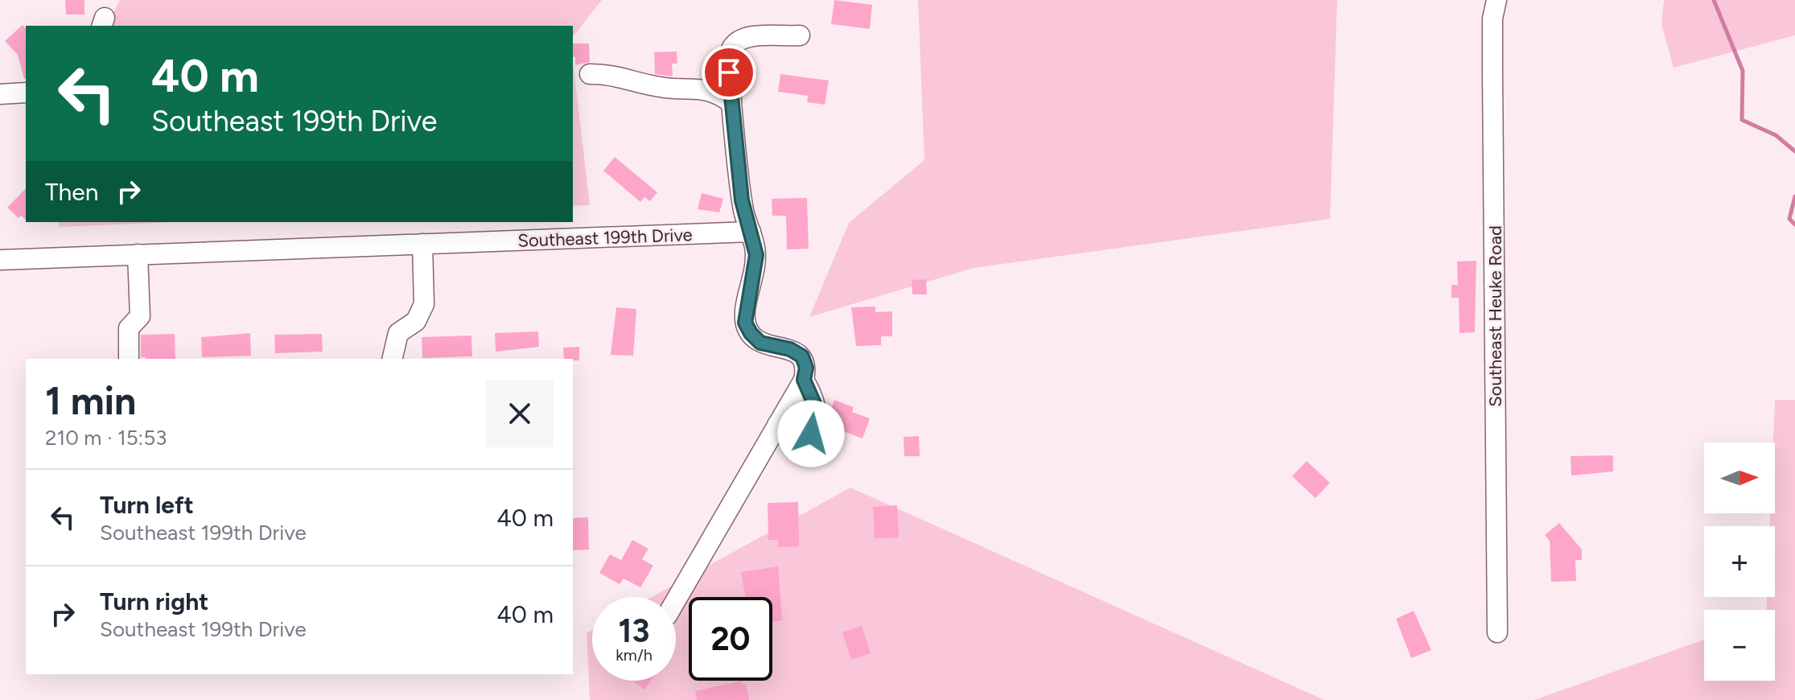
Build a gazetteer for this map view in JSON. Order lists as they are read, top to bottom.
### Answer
{
  "streets": {
    "street": ["Southeast 199th Drive", "Southeast Heuke Road"]
  },
  "north": "right",
  "page": {
    "turn": ["40 m", "Southeast 199th Drive"],
    "then": "Then",
    "heading": ["1 min", "210 m · 15:53"],
    "map_buttons": ["+", "−"],
    "list": [
      {
        "name": "Turn left",
        "note": "Southeast 199th Drive",
        "value": "40 m"
      },
      {
        "name": "Turn right",
        "note": "Southeast 199th Drive",
        "value": "40 m"
      }
    ],
    "speed": "13 km/h",
    "limit": "20"
  }
}
